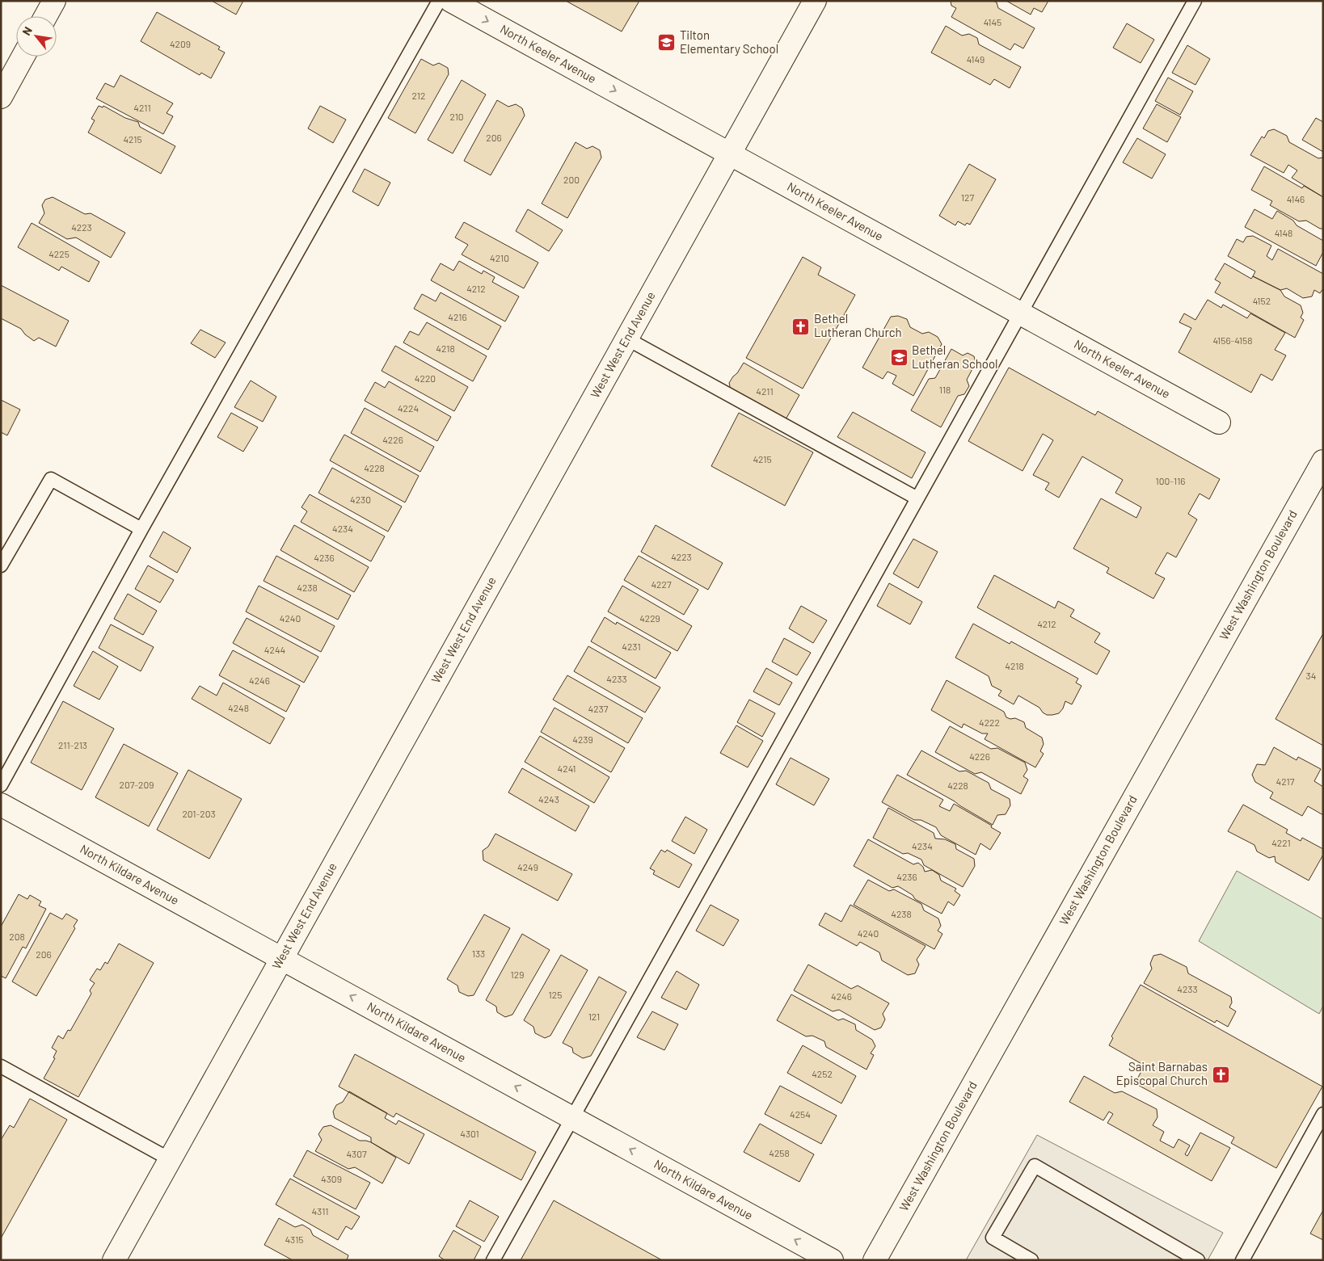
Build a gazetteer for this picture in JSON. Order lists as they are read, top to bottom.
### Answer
{
  "streets": {
    "street": [
      "North Keeler Avenue",
      "West West End Avenue",
      "West Washington Boulevard",
      "North Kildare Avenue"
    ]
  },
  "crossings": [
    ["North Keeler Avenue", "West West End Avenue"],
    ["West West End Avenue", "North Kildare Avenue"]
  ],
  "one_way": ["North Keeler Avenue", "North Kildare Avenue"],
  "places": {
    "school or university": ["Tilton Elementary School", "Bethel Lutheran School"],
    "church": ["Bethel Lutheran Church", "Saint Barnabas Episcopal Church"]
  },
  "house_numbers": [
    "4145",
    "4209",
    "4149",
    "212",
    "4211",
    "210",
    "206",
    "4215",
    "200",
    "127",
    "4146",
    "4223",
    "4148",
    "4225",
    "4210",
    "4212",
    "4152",
    "4216",
    "4156-4158",
    "4218",
    "4220",
    "118",
    "4211",
    "4224",
    "4226",
    "4215",
    "4228",
    "100-116",
    "4230",
    "4234",
    "4223",
    "4236",
    "4227",
    "4238",
    "4240",
    "4229",
    "4212",
    "4231",
    "4244",
    "4218",
    "34",
    "4233",
    "4246",
    "4248",
    "4237",
    "4222",
    "4239",
    "211-213",
    "4226",
    "4241",
    "4217",
    "207-209",
    "4228",
    "4243",
    "201-203",
    "4221",
    "4234",
    "4249",
    "4236",
    "4238",
    "4240",
    "208",
    "133",
    "206",
    "129",
    "4233",
    "125",
    "4246",
    "121",
    "4252",
    "4254",
    "4301",
    "4258",
    "4307",
    "4309",
    "4311",
    "4315"
  ],
  "north": "top left"
}
